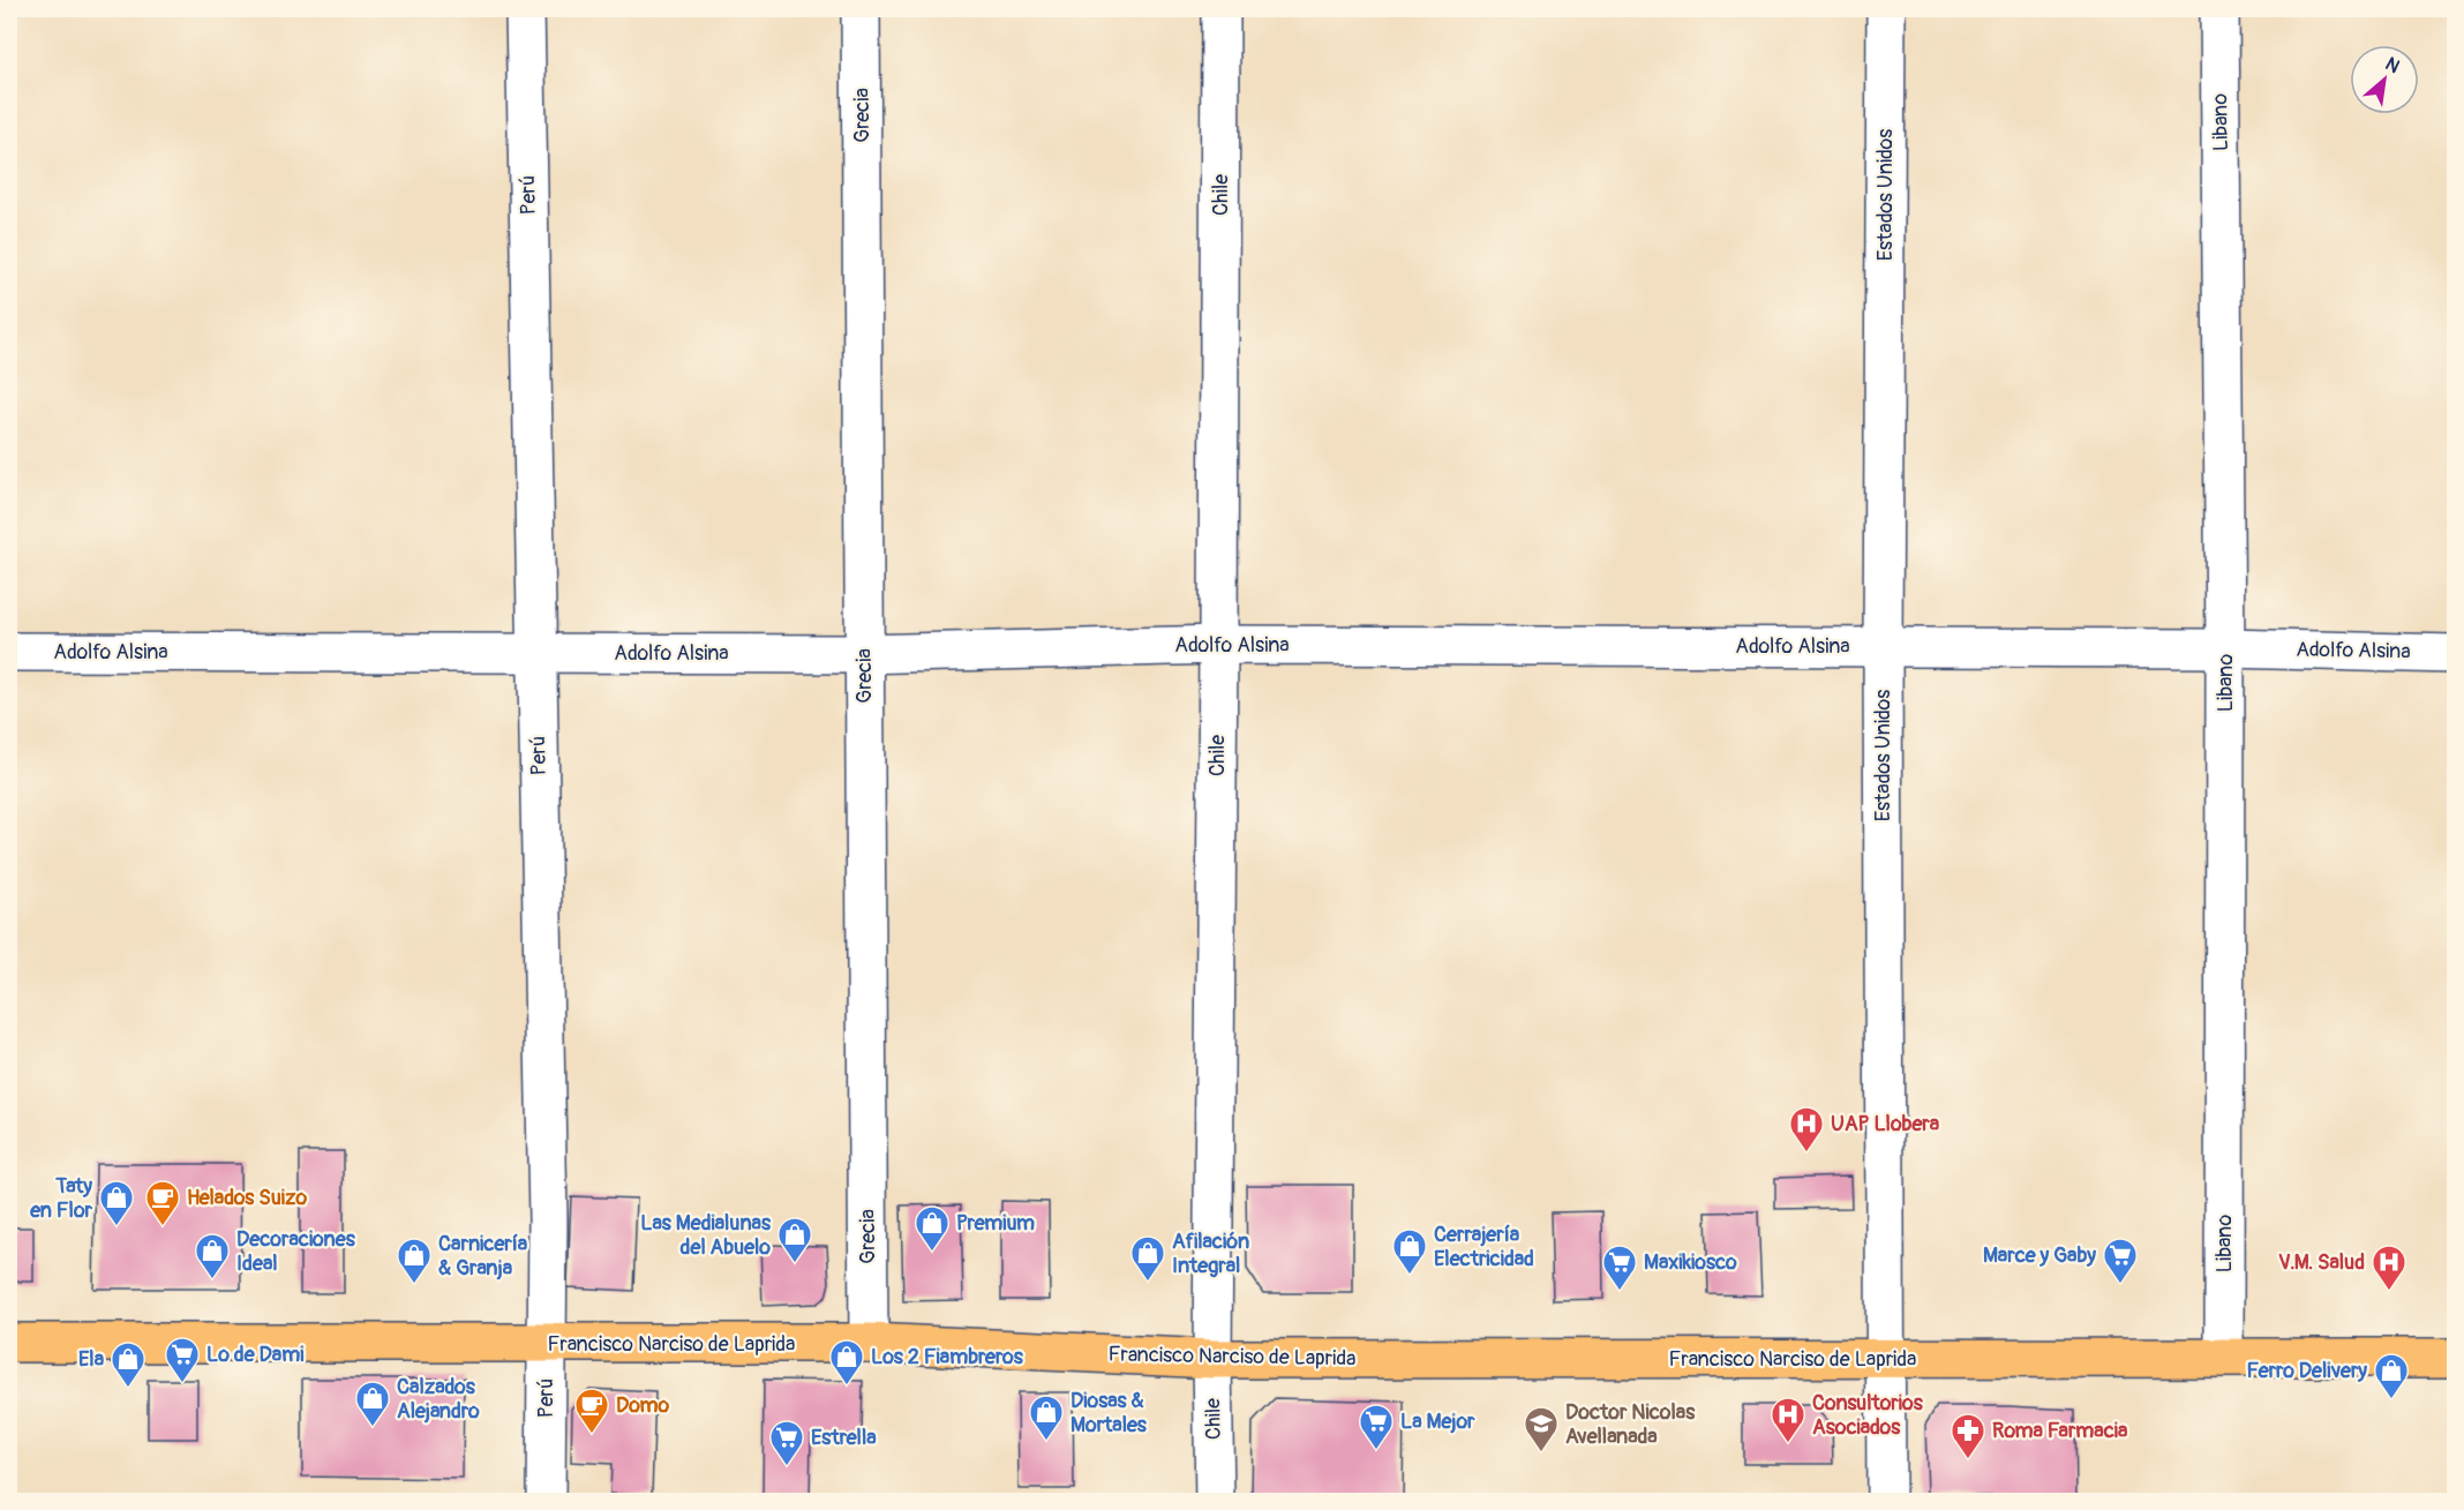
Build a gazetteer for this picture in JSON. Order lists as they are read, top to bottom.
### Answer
{
  "streets": {
    "main road": ["Francisco Narciso de Laprida"],
    "street": [
      "Grecia",
      "Libano",
      "Perú",
      "Chile",
      "Estados Unidos",
      "Adolfo Alsina"
    ]
  },
  "crossings": [
    ["Grecia", "Adolfo Alsina"],
    ["Grecia", "Francisco Narciso de Laprida"],
    ["Libano", "Adolfo Alsina"],
    ["Libano", "Francisco Narciso de Laprida"],
    ["Perú", "Adolfo Alsina"],
    ["Perú", "Francisco Narciso de Laprida"],
    ["Chile", "Adolfo Alsina"],
    ["Chile", "Francisco Narciso de Laprida"],
    ["Estados Unidos", "Adolfo Alsina"],
    ["Estados Unidos", "Francisco Narciso de Laprida"]
  ],
  "places": {
    "hospital": ["UAP Llobera", "V.M. Salud", "Consultorios Asociados"],
    "shop": [
      "Taty en Flor",
      "Premium",
      "Las Medialunas del Abuelo",
      "Cerrajería Electricidad",
      "Decoraciones Ideal",
      "Afilación Integral",
      "Carnicería & Granja",
      "Los 2 Fiambreros",
      "Ela",
      "Ferro Delivery",
      "Calzados Alejandro",
      "Diosas & Mortales"
    ],
    "cafe": ["Helados Suizo", "Domo"],
    "supermarket": [
      "Marce y Gaby",
      "Maxikiosco",
      "Lo de Dami",
      "La Mejor",
      "Estrella"
    ],
    "school or university": ["Doctor Nicolas Avellanada"],
    "pharmacy": ["Roma Farmacia"]
  },
  "north": "top right"
}
